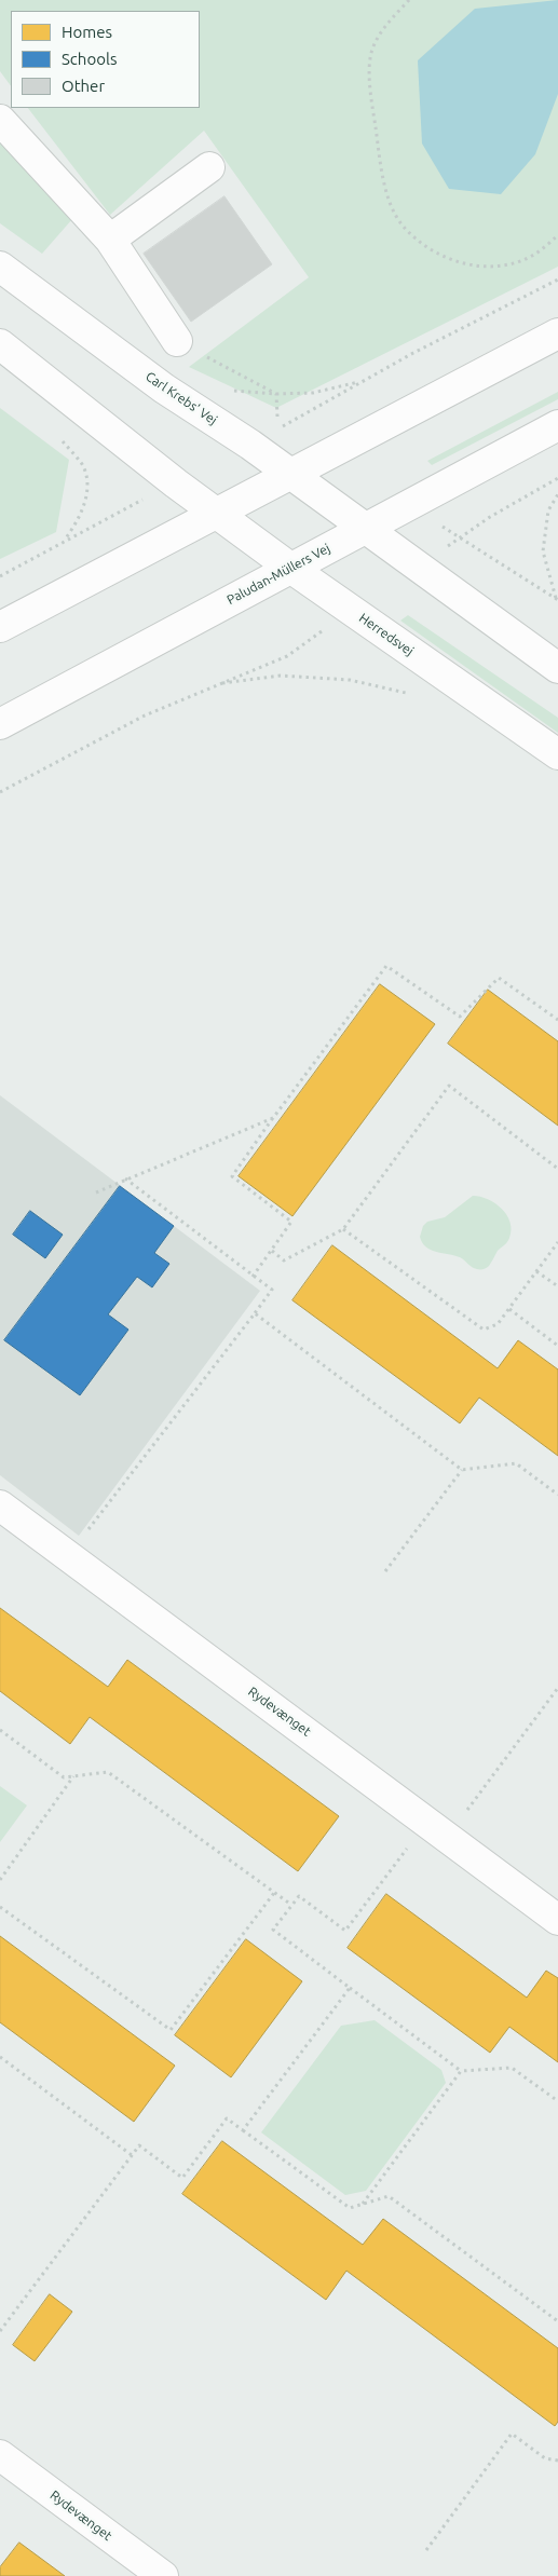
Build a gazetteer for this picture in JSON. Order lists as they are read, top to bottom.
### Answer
{
  "streets": {
    "street": [
      "Carl Krebs' Vej",
      "Paludan-Müllers Vej",
      "Herredsvej",
      "Rydevænget"
    ]
  },
  "crossings": [
    ["Carl Krebs' Vej", "Paludan-Müllers Vej"],
    ["Paludan-Müllers Vej", "Herredsvej"]
  ],
  "legend": ["Homes", "Schools", "Other"]
}
